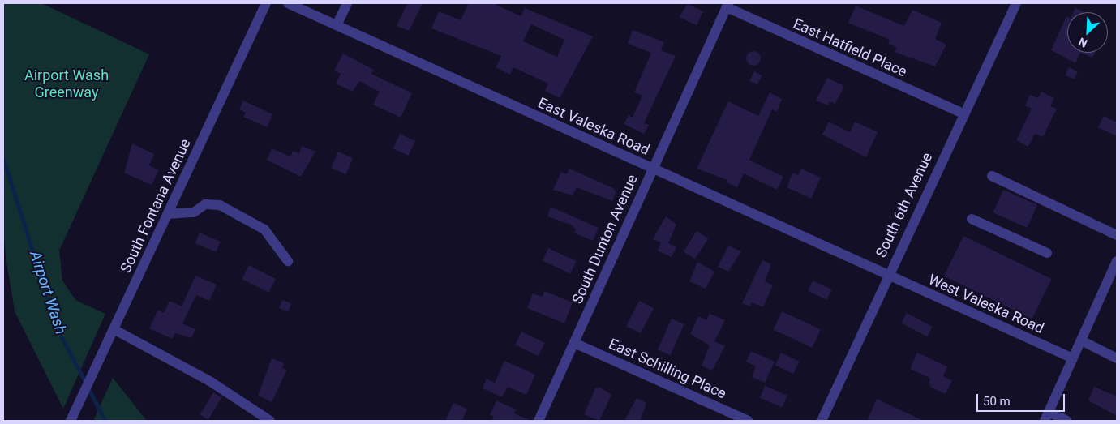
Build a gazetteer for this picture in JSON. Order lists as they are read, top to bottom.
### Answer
{
  "streets": {
    "street": [
      "East Hatfield Place",
      "East Valeska Road",
      "South 6th Avenue",
      "South Fontana Avenue",
      "South Dunton Avenue",
      "West Valeska Road",
      "East Schilling Place"
    ]
  },
  "crossings": [
    ["East Hatfield Place", "South 6th Avenue"],
    ["East Hatfield Place", "South Dunton Avenue"],
    ["East Valeska Road", "South 6th Avenue"],
    ["East Valeska Road", "South Dunton Avenue"],
    ["East Valeska Road", "West Valeska Road"],
    ["South 6th Avenue", "West Valeska Road"],
    ["South Dunton Avenue", "East Schilling Place"]
  ],
  "water": ["Airport Wash"],
  "parks": ["Airport Wash Greenway"],
  "scale_bar": "50 m",
  "north": "bottom left"
}
